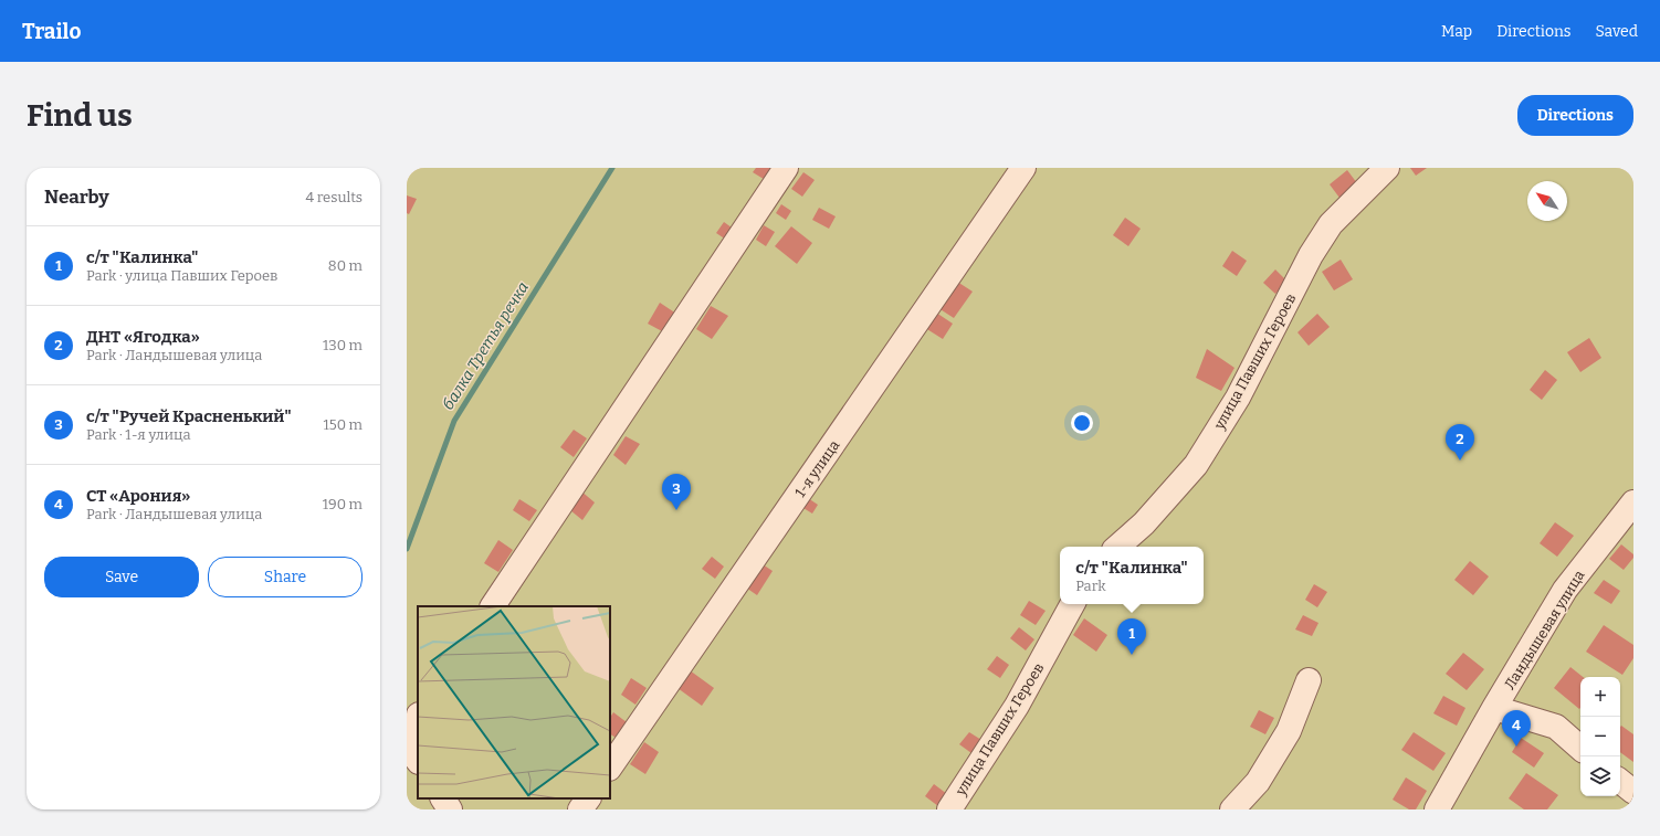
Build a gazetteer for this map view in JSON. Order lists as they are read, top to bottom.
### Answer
{
  "streets": {
    "street": ["улица Павших Героев", "1-я улица", "Ландышевая улица"]
  },
  "water": ["балка Третья речка"],
  "north": "top left",
  "page": {
    "header": "Trailo",
    "nav": ["Map", "Directions", "Saved"],
    "buttons": [
      "Directions",
      ["Save", "Share"]
    ],
    "title": "Find us",
    "heading": ["Nearby", "4 results"],
    "list": [
      {
        "mark": "1",
        "name": "с/т \"Калинка\"",
        "note": "Park · улица Павших Героев",
        "value": "80 m"
      },
      {
        "mark": "2",
        "name": "ДНТ «Ягодка»",
        "note": "Park · Ландышевая улица",
        "value": "130 m"
      },
      {
        "mark": "3",
        "name": "с/т \"Ручей Красненький\"",
        "note": "Park · 1-я улица",
        "value": "150 m"
      },
      {
        "mark": "4",
        "name": "СТ «Арония»",
        "note": "Park · Ландышевая улица",
        "value": "190 m"
      }
    ],
    "pins": [
      "2",
      "3",
      "1",
      "4"
    ],
    "popup": ["с/т \"Калинка\"", "Park"],
    "map_buttons": ["+", "−"]
  }
}
